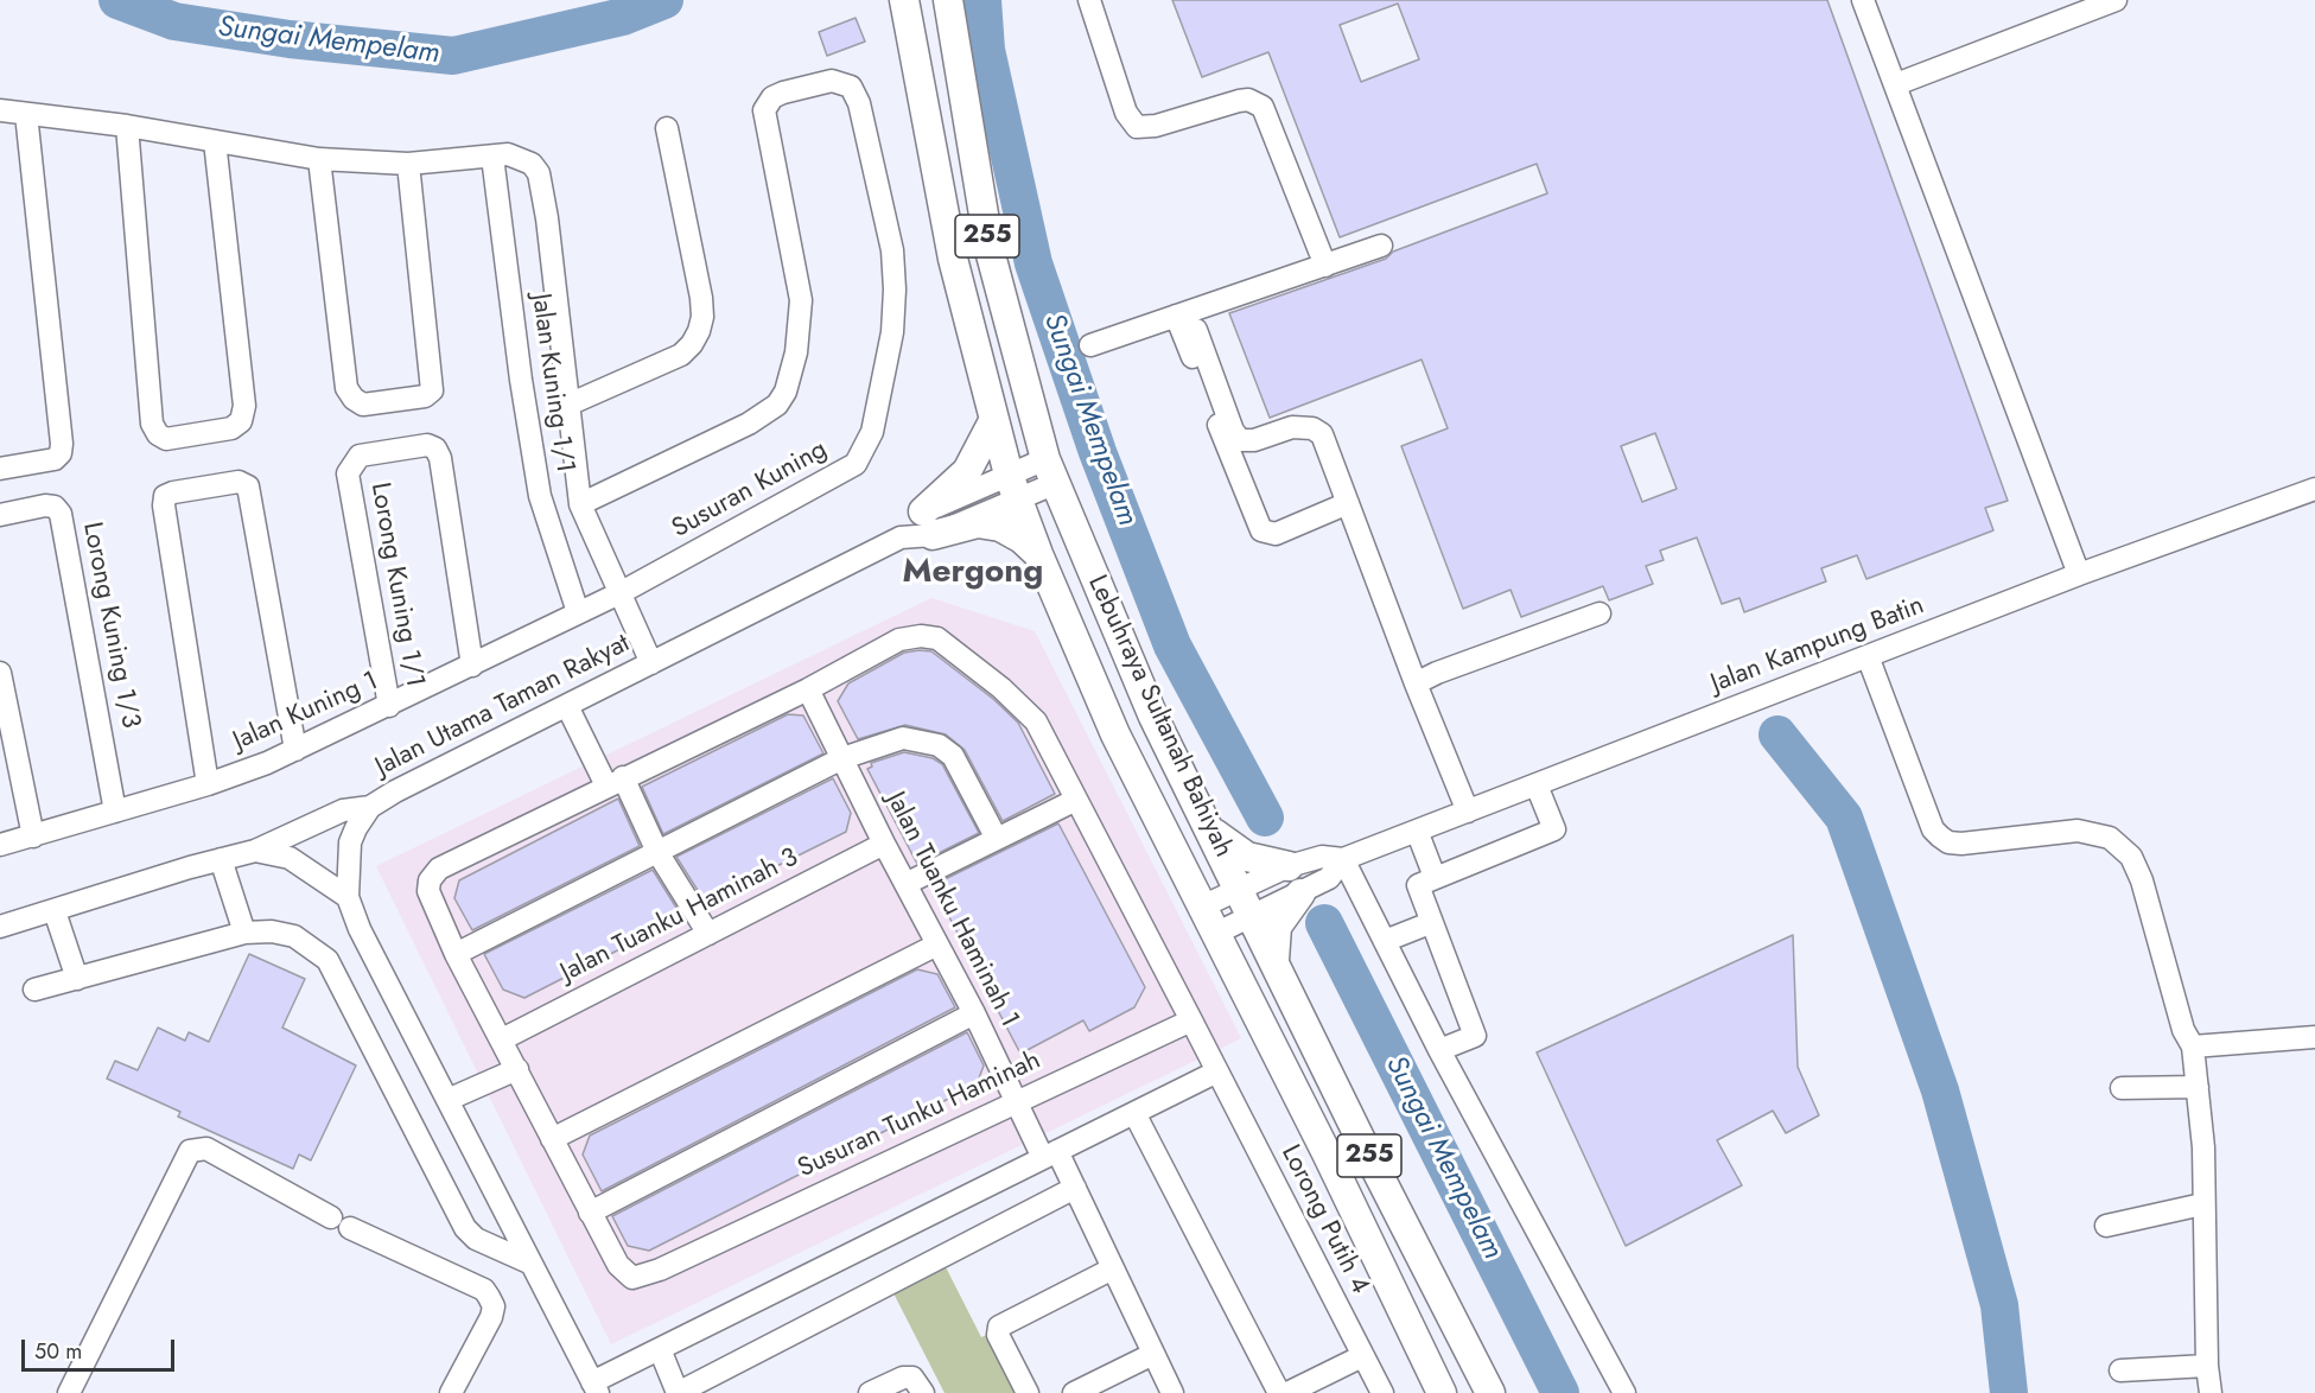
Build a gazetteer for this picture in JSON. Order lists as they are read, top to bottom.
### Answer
{
  "streets": {
    "main road": ["255", "Lebuhraya Sultanah Bahiyah"],
    "street": [
      "Jalan Kuning 1/1",
      "Susuran Kuning",
      "Lorong Kuning 1/1",
      "Lorong Kuning 1/3",
      "Jalan Kampung Batin",
      "Jalan Utama Taman Rakyat",
      "Jalan Kuning 1",
      "Jalan Tuanku Haminah 1",
      "Jalan Tuanku Haminah 3",
      "Susuran Tunku Haminah",
      "Lorong Putih 4"
    ]
  },
  "crossings": [
    ["Jalan Kuning 1/1", "Jalan Kuning 1"],
    ["Susuran Kuning", "Jalan Kuning 1"],
    ["Lorong Kuning 1/1", "Jalan Kuning 1"],
    ["Lorong Kuning 1/3", "Jalan Kuning 1"],
    ["Jalan Kampung Batin", "Lebuhraya Sultanah Bahiyah"],
    ["Jalan Utama Taman Rakyat", "Lebuhraya Sultanah Bahiyah"],
    ["Jalan Tuanku Haminah 1", "Jalan Tuanku Haminah 3"],
    ["Jalan Tuanku Haminah 1", "Susuran Tunku Haminah"],
    ["Jalan Tuanku Haminah 3", "Susuran Tunku Haminah"],
    ["Susuran Tunku Haminah", "Lorong Putih 4"]
  ],
  "districts": ["Mergong"],
  "water": ["Sungai Mempelam"],
  "scale_bar": "50 m"
}
